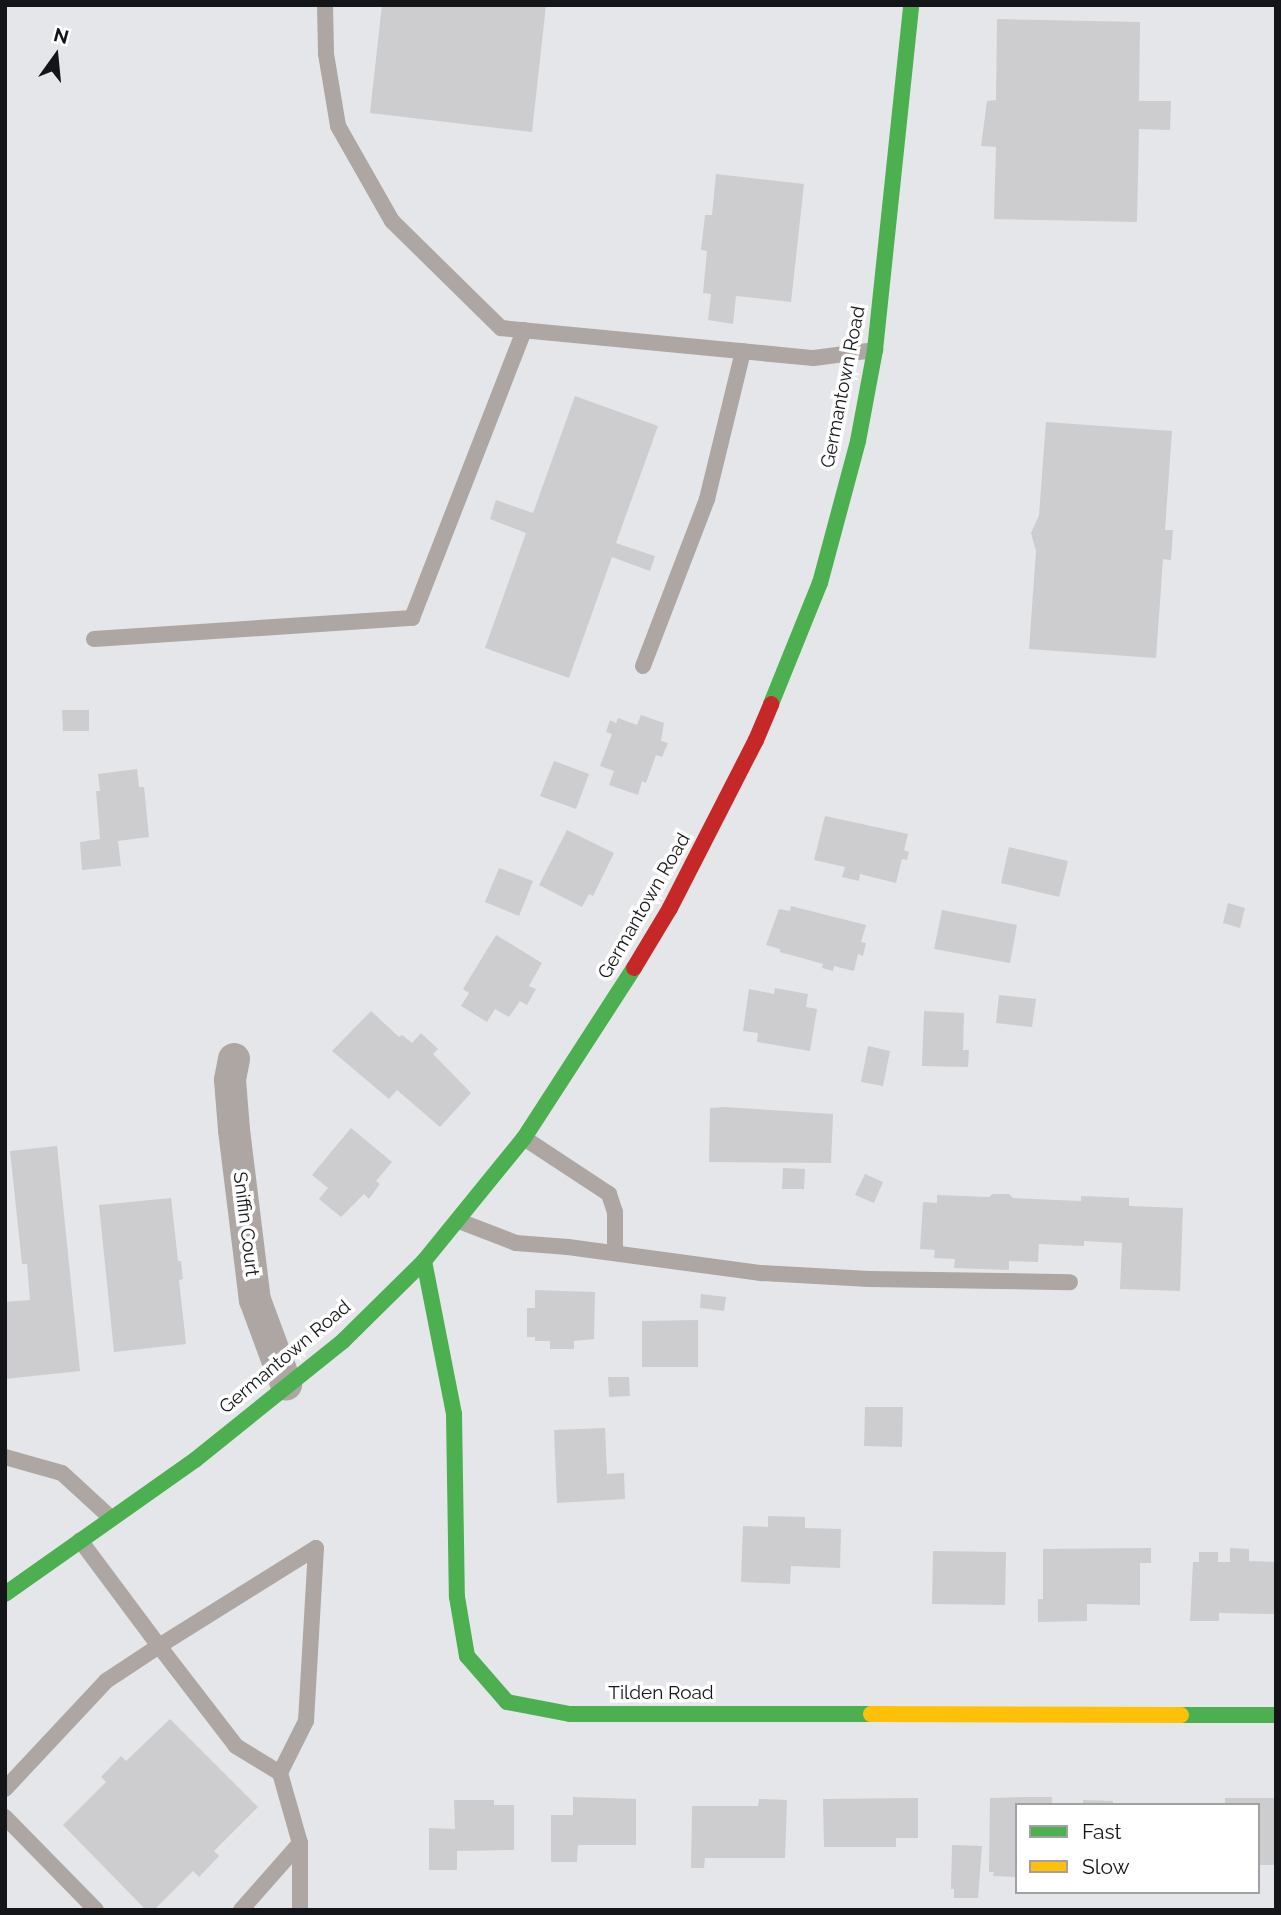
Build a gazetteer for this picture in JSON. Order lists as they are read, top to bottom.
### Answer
{
  "streets": {
    "main road": ["Germantown Road", "Tilden Road"],
    "street": ["Sniffin Court"]
  },
  "crossings": [
    ["Germantown Road", "Sniffin Court"],
    ["Germantown Road", "Tilden Road"]
  ],
  "legend": ["Fast", "Slow"],
  "north": "top"
}
